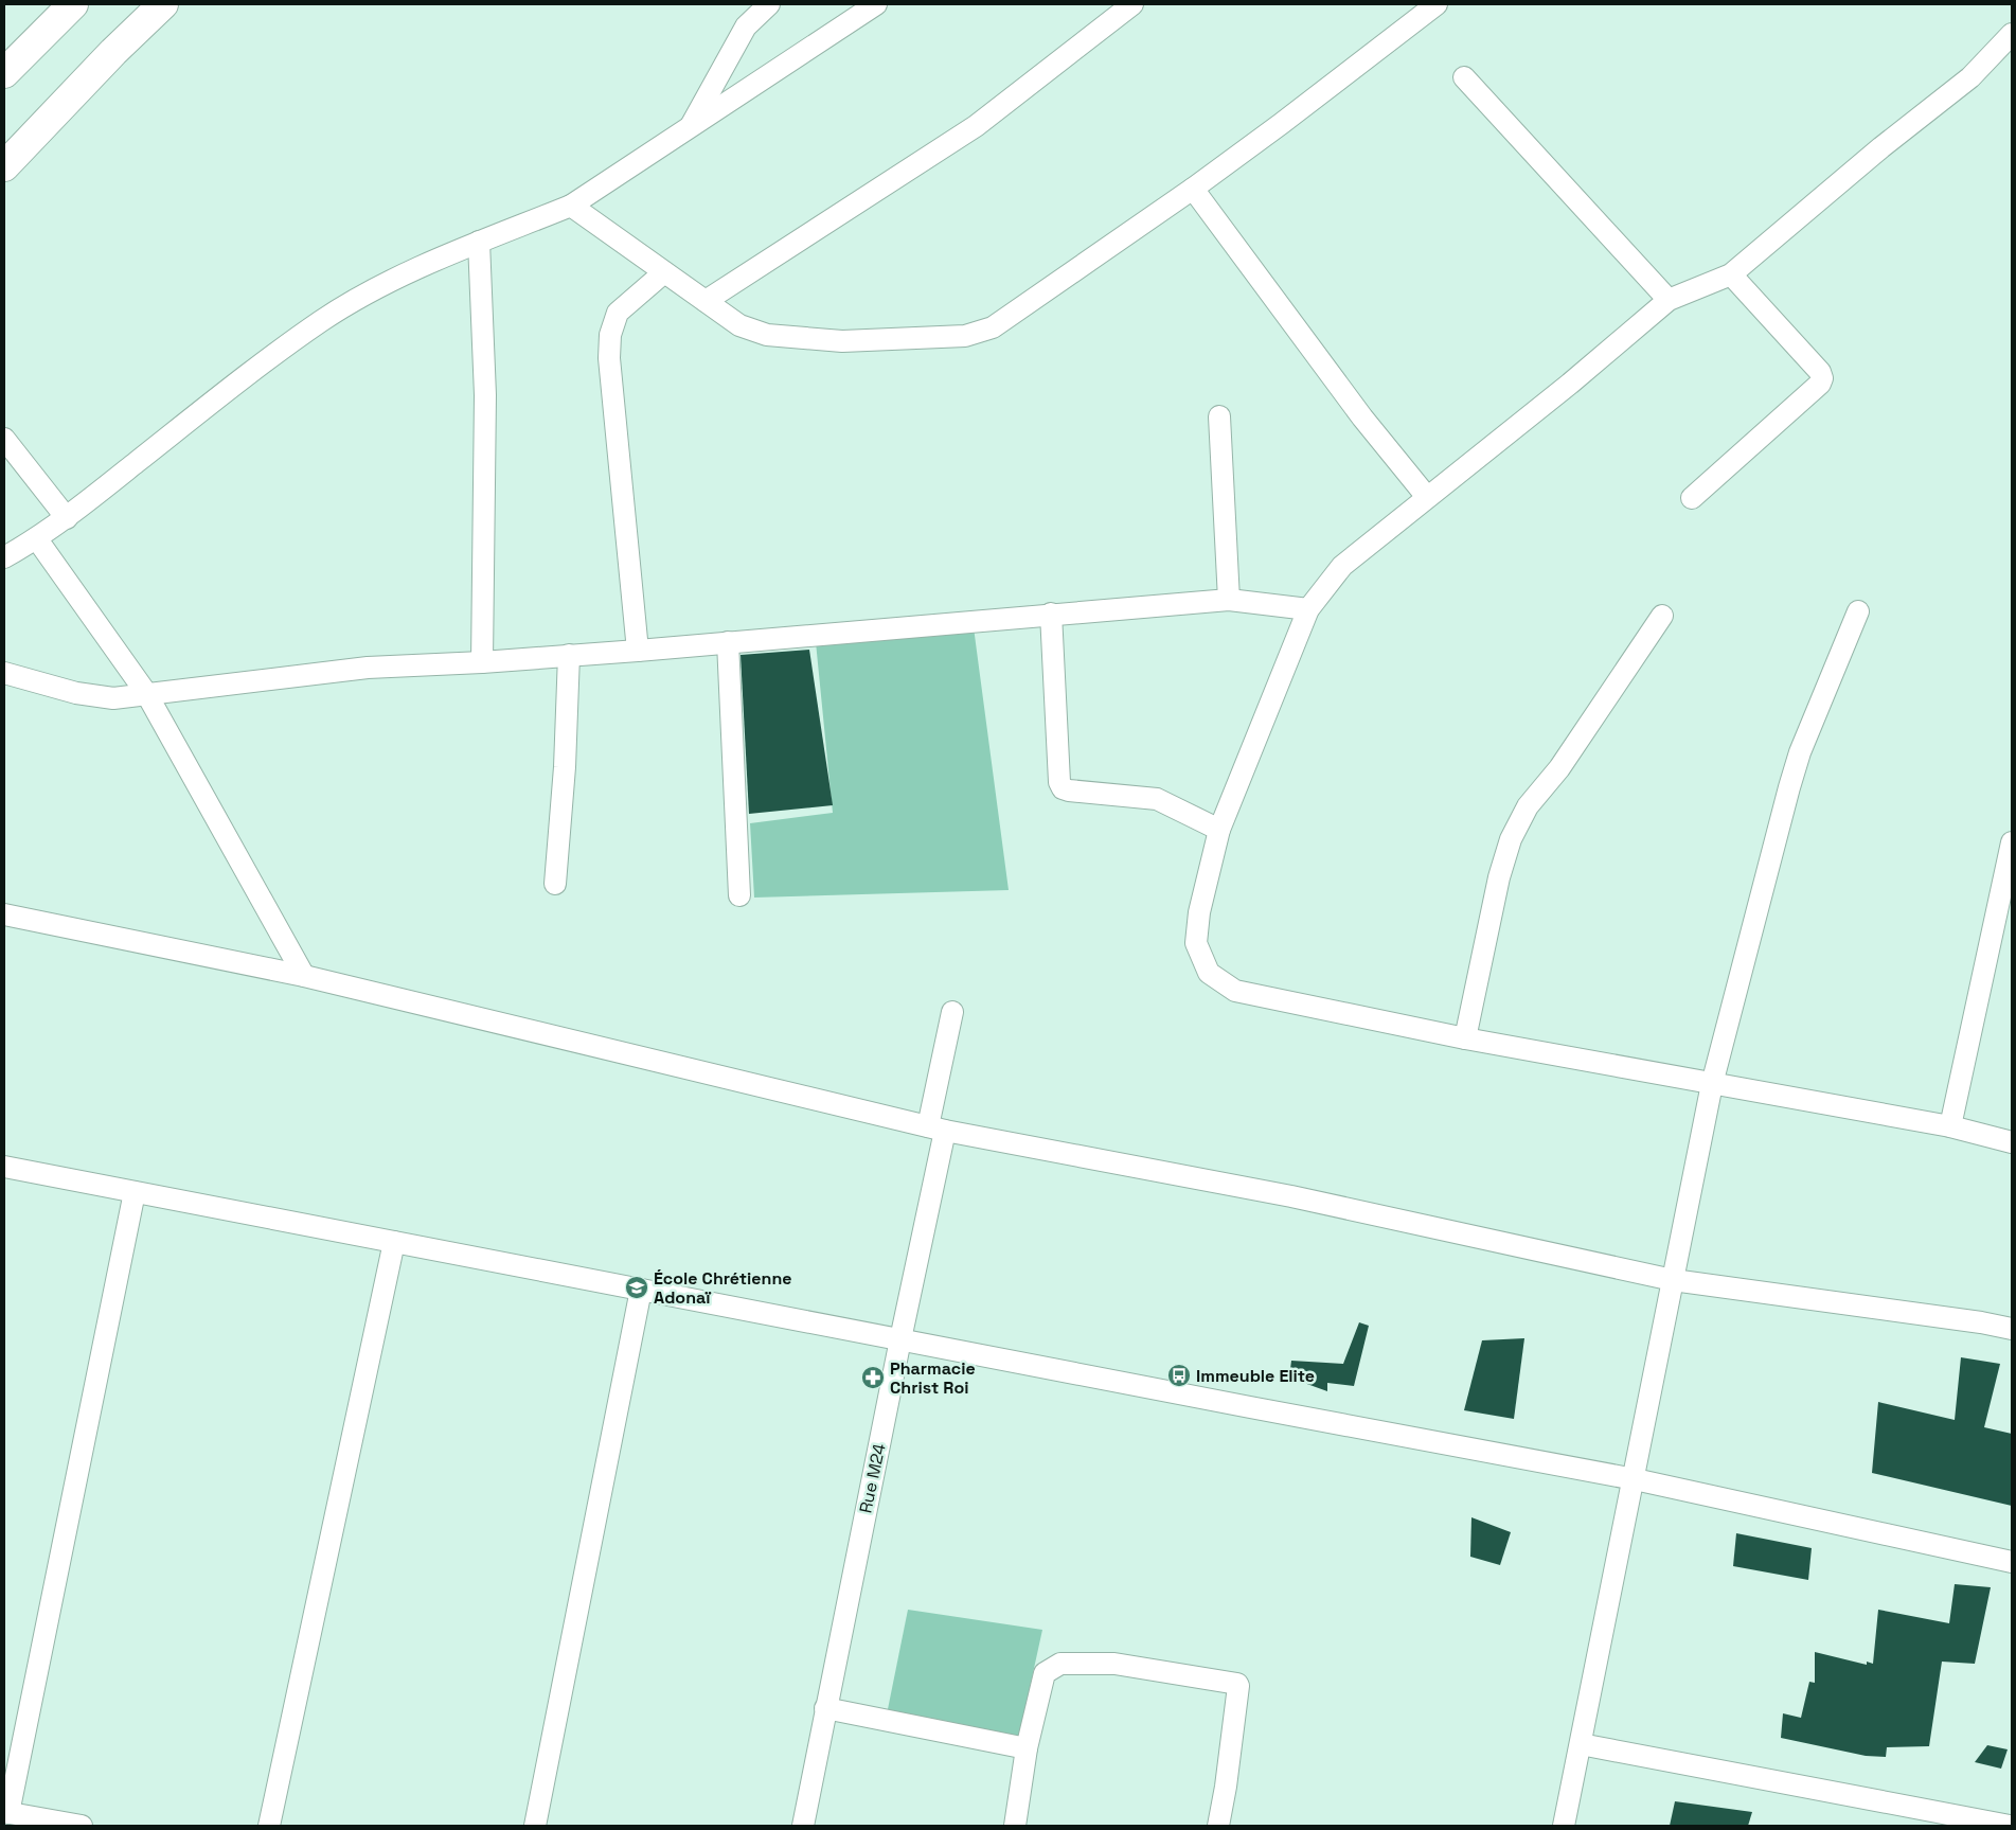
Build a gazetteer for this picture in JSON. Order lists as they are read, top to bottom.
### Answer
{
  "streets": {
    "street": ["Rue M24"]
  },
  "places": {
    "school or university": ["École Chrétienne Adonaï"],
    "bus stop": ["Immeuble Elite"],
    "pharmacy": ["Pharmacie Christ Roi"]
  }
}
